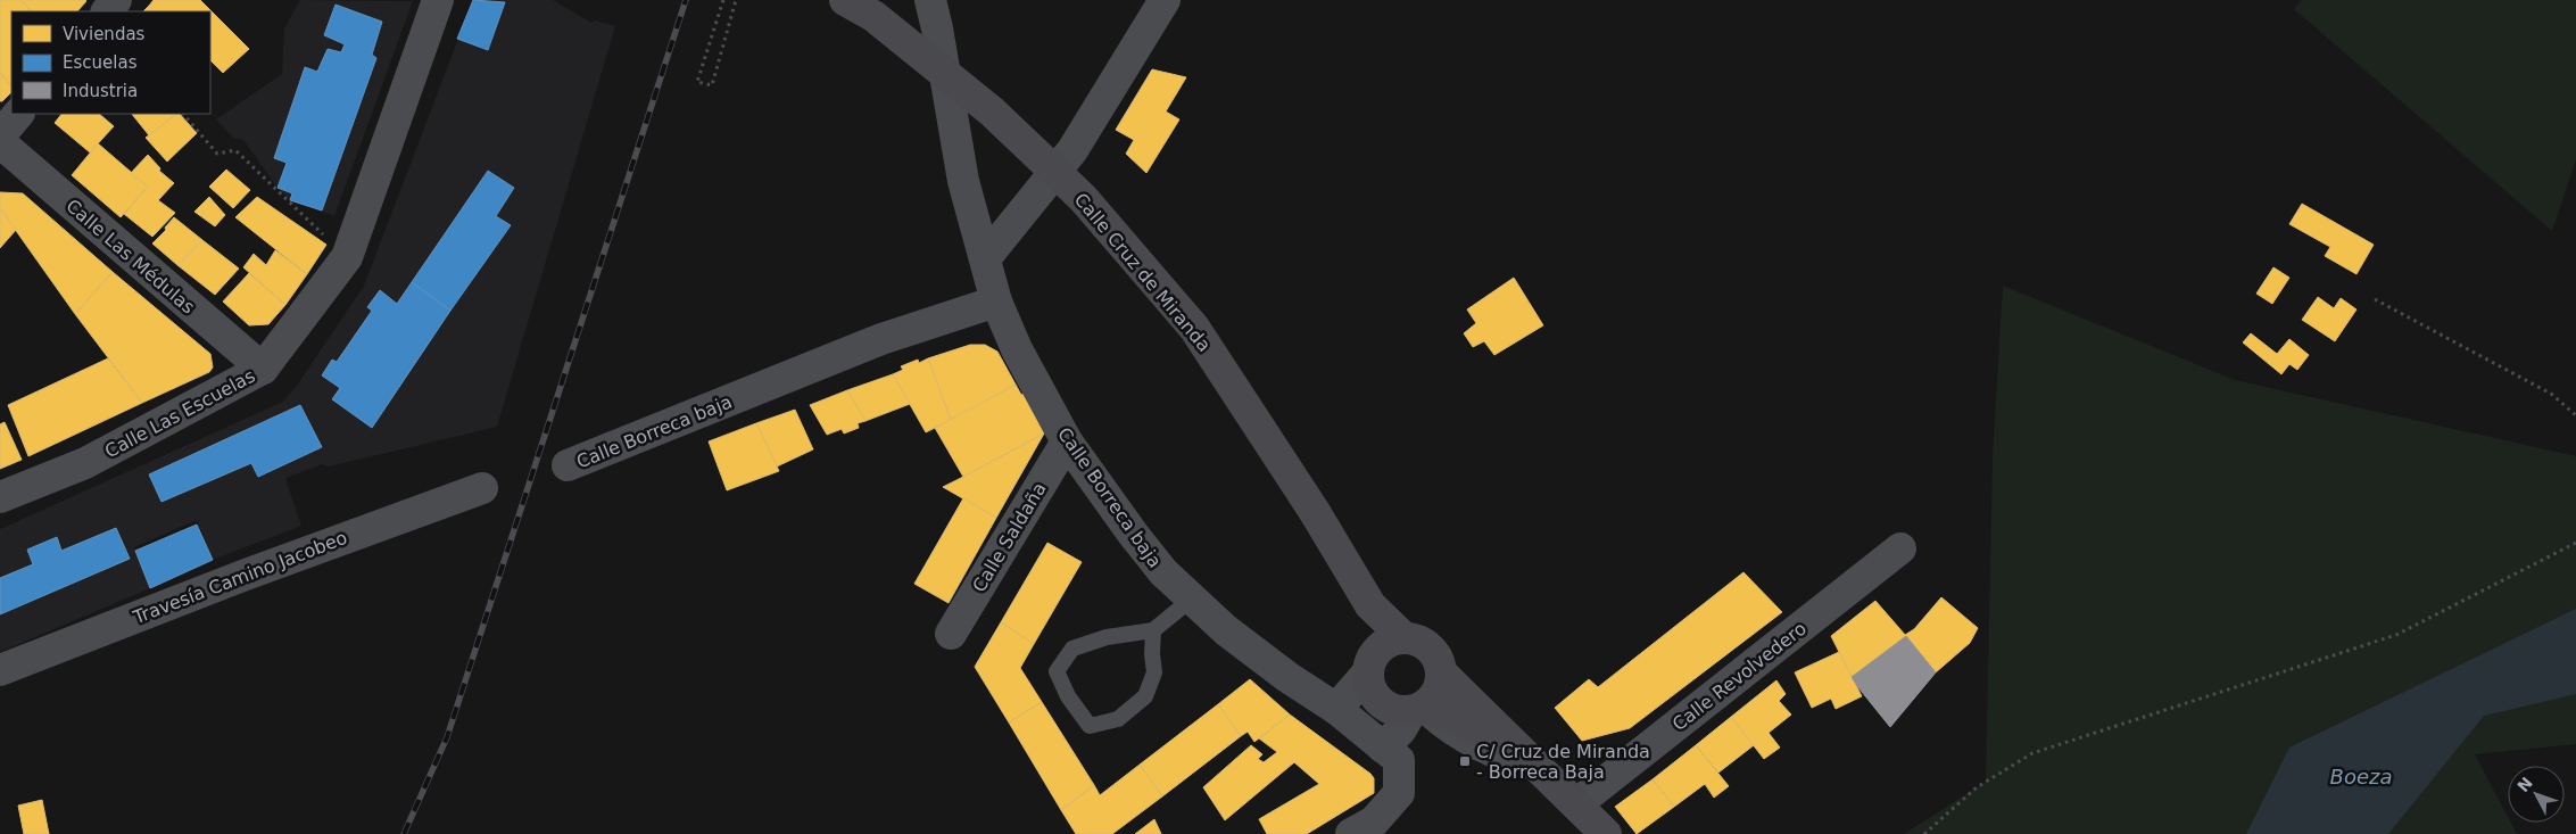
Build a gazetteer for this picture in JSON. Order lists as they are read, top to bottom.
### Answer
{
  "streets": {
    "street": [
      "Calle Las Médulas",
      "Calle Cruz de Miranda",
      "Calle Las Escuelas",
      "Calle Borreca baja",
      "Calle Saldaña",
      "Travesía Camino Jacobeo",
      "Calle Revolvedero"
    ]
  },
  "crossings": [
    ["Calle Las Médulas", "Calle Las Escuelas"],
    ["Calle Borreca baja", "Calle Saldaña"]
  ],
  "water": ["Boeza"],
  "places": {
    "transit": ["C/ Cruz de Miranda - Borreca Baja"]
  },
  "legend": ["Viviendas", "Escuelas", "Industria"],
  "north": "top left"
}
